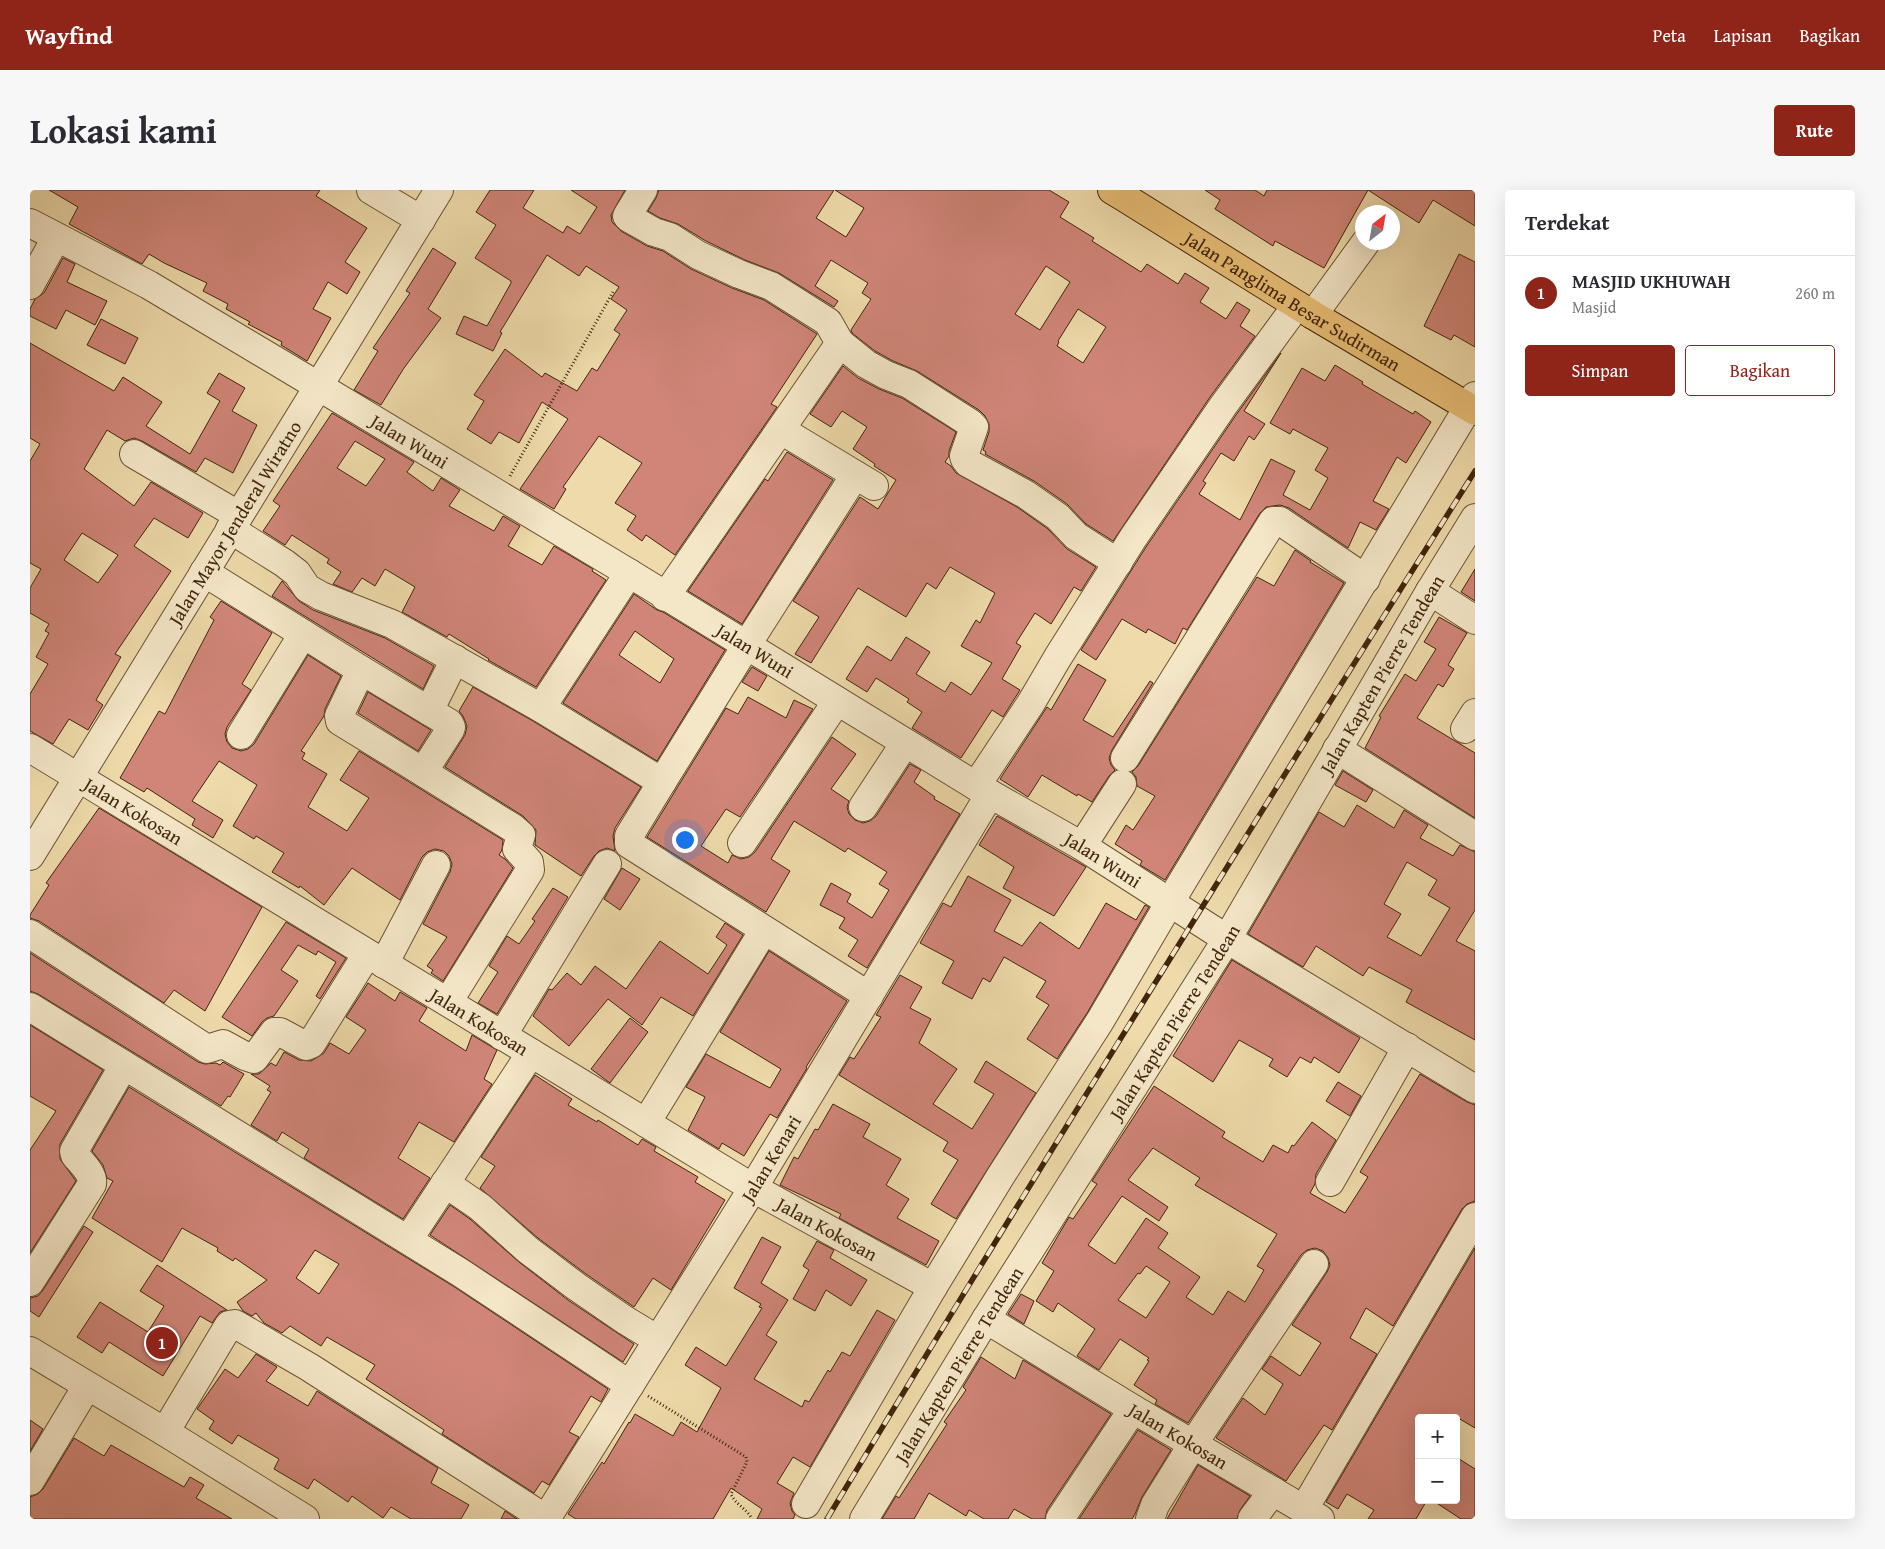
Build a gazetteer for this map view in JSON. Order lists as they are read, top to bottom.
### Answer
{
  "streets": {
    "main road": ["Jalan Panglima Besar Sudirman"],
    "street": [
      "Jalan Wuni",
      "Jalan Mayor Jenderal Wiratno",
      "Jalan Kapten Pierre Tendean",
      "Jalan Kokosan",
      "Jalan Kenari"
    ]
  },
  "crossings": [
    ["Jalan Panglima Besar Sudirman", "Jalan Kenari"],
    ["Jalan Wuni", "Jalan Mayor Jenderal Wiratno"],
    ["Jalan Wuni", "Jalan Kapten Pierre Tendean"],
    ["Jalan Wuni", "Jalan Kenari"],
    ["Jalan Mayor Jenderal Wiratno", "Jalan Kokosan"],
    ["Jalan Kapten Pierre Tendean", "Jalan Kokosan"],
    ["Jalan Kokosan", "Jalan Kenari"]
  ],
  "north": "top right",
  "page": {
    "header": "Wayfind",
    "nav": ["Peta", "Lapisan", "Bagikan"],
    "title": "Lokasi kami",
    "buttons": [
      "Rute",
      ["Simpan", "Bagikan"]
    ],
    "heading": "Terdekat",
    "list": [
      {
        "mark": "1",
        "name": "MASJID UKHUWAH",
        "note": "Masjid",
        "value": "260 m"
      }
    ],
    "pins": "1",
    "map_buttons": ["+", "−"]
  }
}
